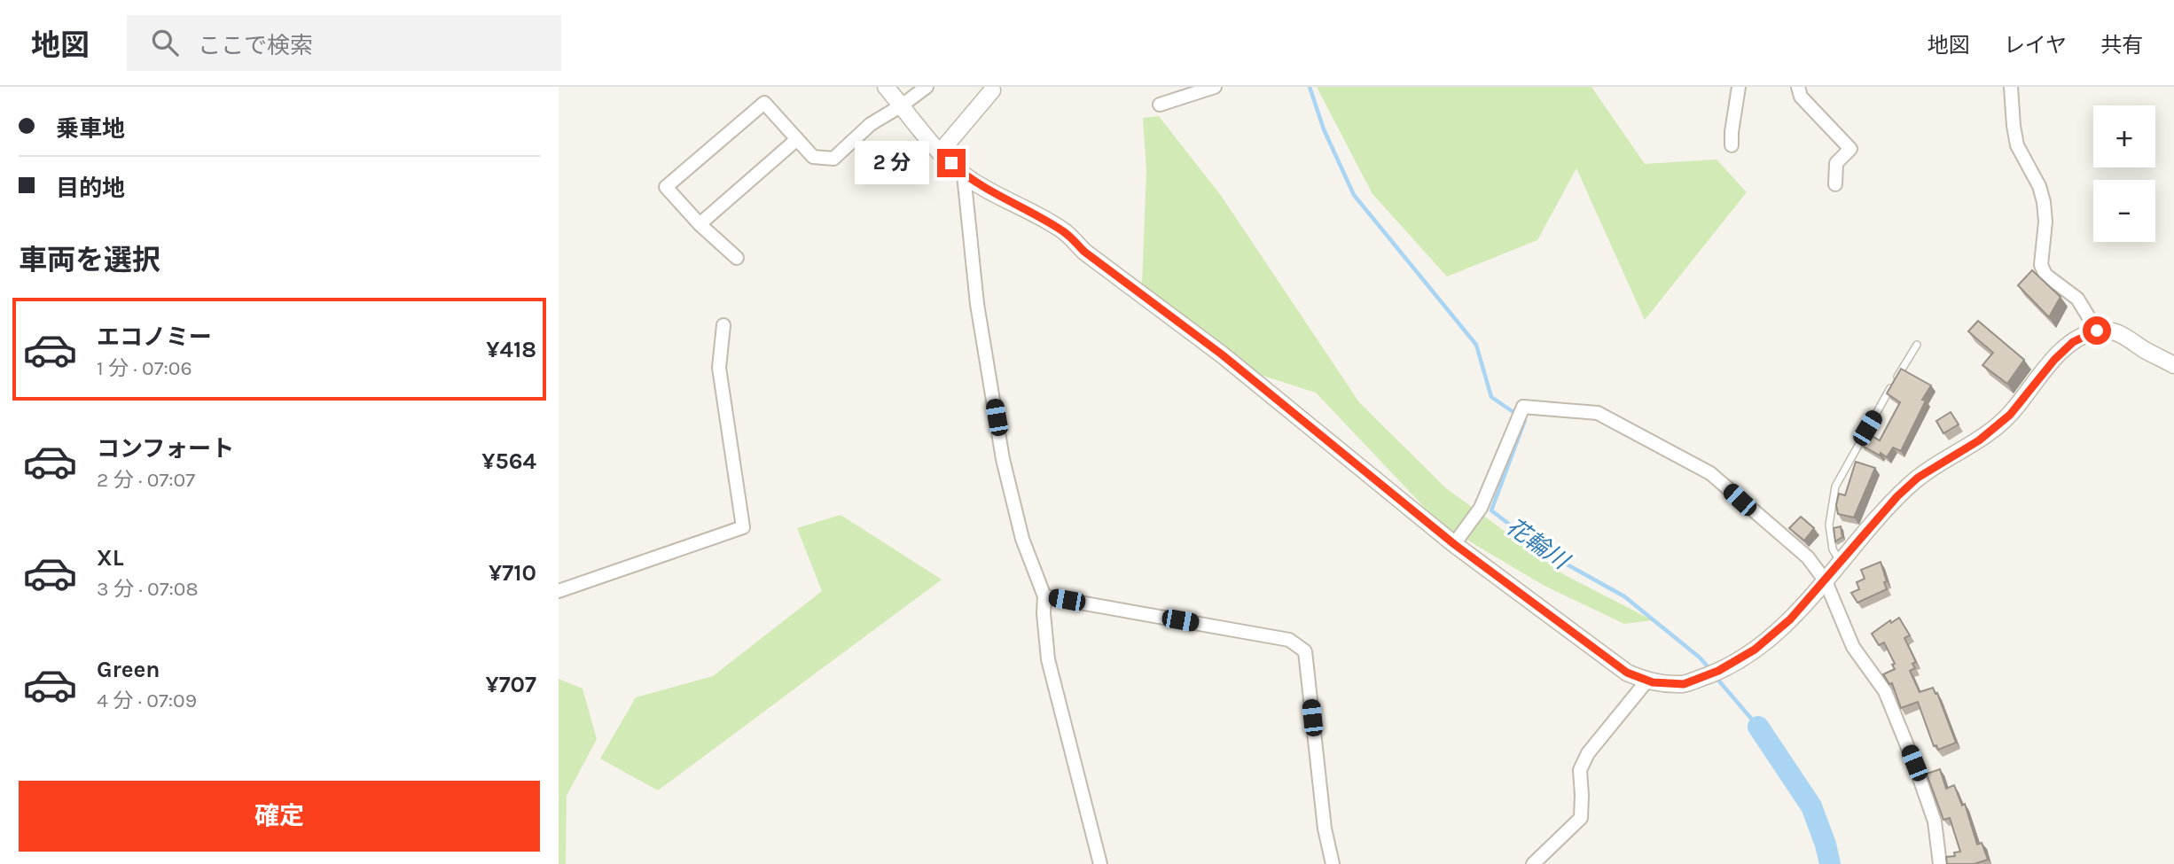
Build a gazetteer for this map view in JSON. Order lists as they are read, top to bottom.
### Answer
{
  "water": ["花輪川"],
  "page": {
    "header": "地図",
    "search": "ここで検索",
    "nav": ["地図", "レイヤ", "共有"],
    "banner": ["乗車地", "目的地"],
    "map_buttons": ["+", "−"],
    "bubble": "2 分",
    "heading": "車両を選択",
    "list": [
      {
        "name": "エコノミー",
        "note": "1 分 · 07:06",
        "value": "¥418"
      },
      {
        "name": "コンフォート",
        "note": "2 分 · 07:07",
        "value": "¥564"
      },
      {
        "name": "XL",
        "note": "3 分 · 07:08",
        "value": "¥710"
      },
      {
        "name": "Green",
        "note": "4 分 · 07:09",
        "value": "¥707"
      }
    ],
    "buttons": "確定"
  }
}
